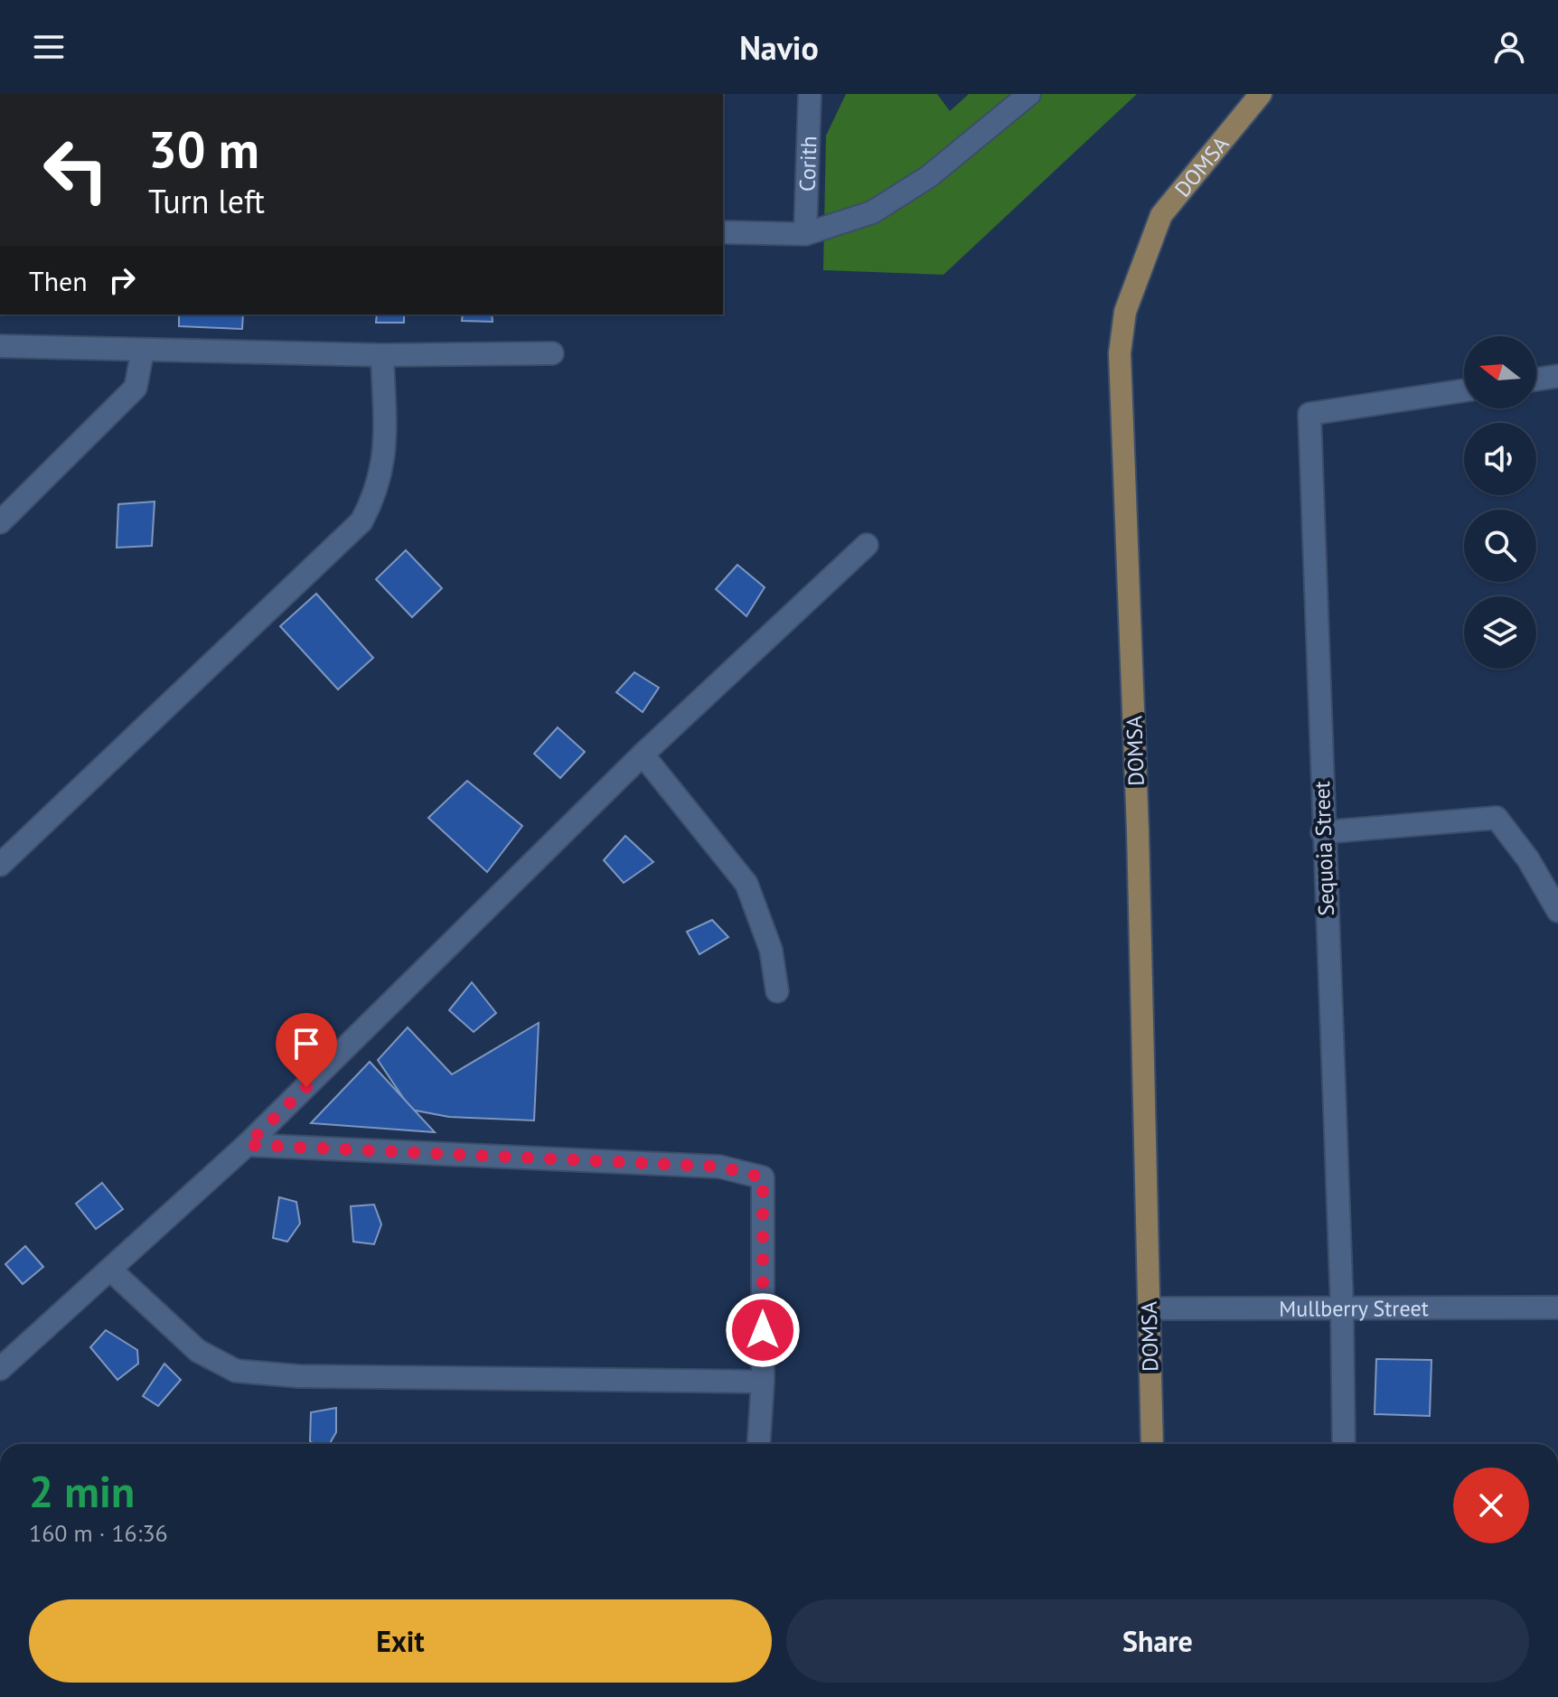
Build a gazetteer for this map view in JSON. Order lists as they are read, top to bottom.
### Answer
{
  "streets": {
    "main road": ["DOMSA"],
    "street": ["Corith", "Sequoia Street", "Mullberry Street"]
  },
  "crossings": [
    ["DOMSA", "Mullberry Street"],
    ["Sequoia Street", "Mullberry Street"]
  ],
  "north": "left",
  "page": {
    "header": "Navio",
    "turn": ["30 m", "Turn left"],
    "then": "Then",
    "heading": ["2 min", "160 m · 16:36"],
    "buttons": ["Exit", "Share"]
  }
}
